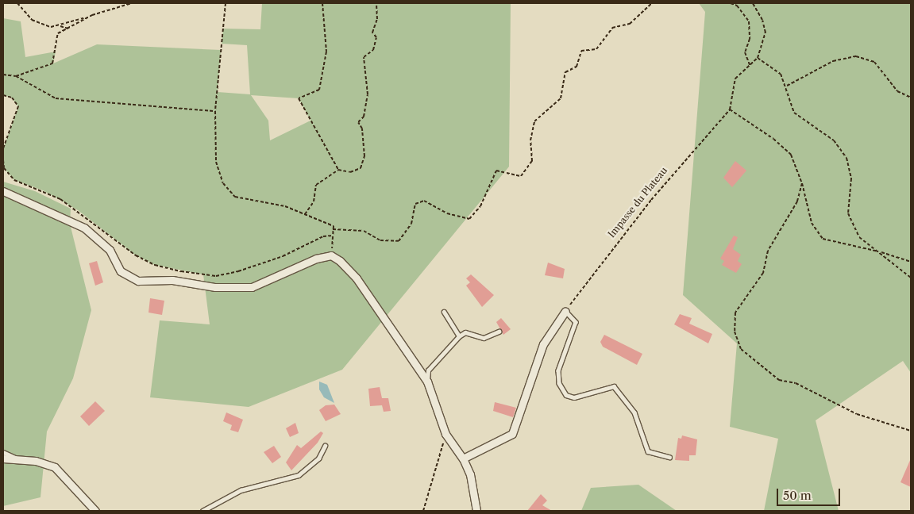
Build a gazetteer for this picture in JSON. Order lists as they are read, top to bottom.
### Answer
{
  "streets": {
    "path": ["Impasse du Plateau"]
  },
  "scale_bar": "50 m"
}
